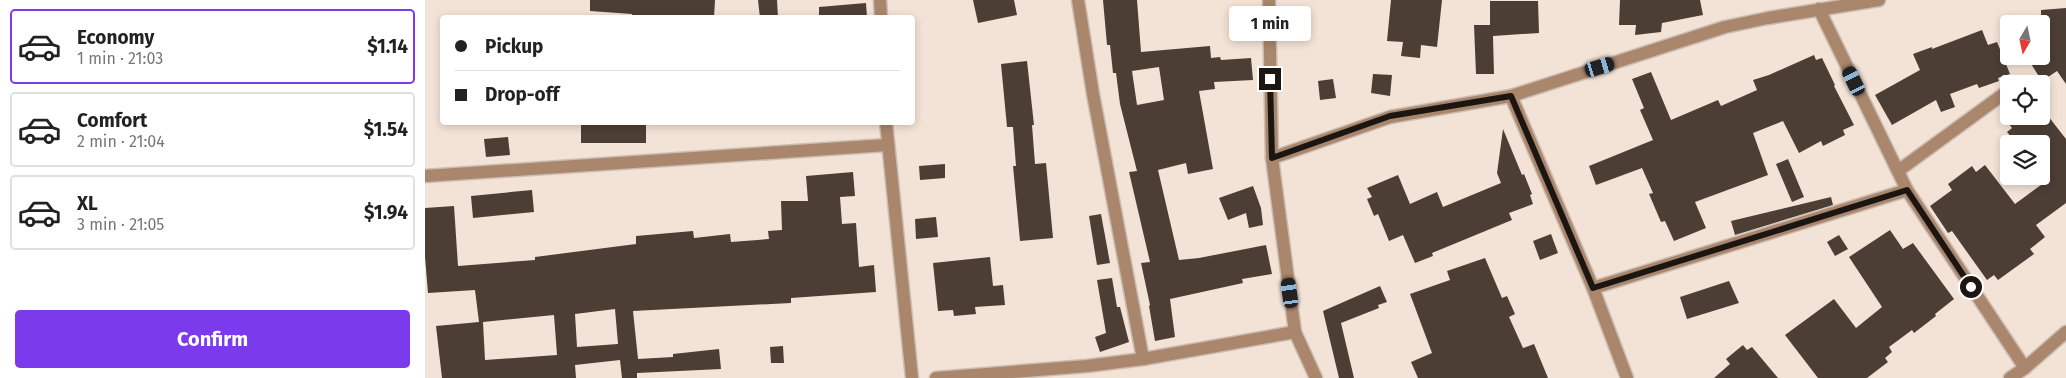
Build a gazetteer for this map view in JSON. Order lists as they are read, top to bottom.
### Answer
{
  "north": "bottom",
  "page": {
    "bubble": "1 min",
    "list": [
      {
        "name": "Economy",
        "note": "1 min · 21:03",
        "value": "$1.14"
      },
      {
        "name": "Comfort",
        "note": "2 min · 21:04",
        "value": "$1.54"
      },
      {
        "name": "XL",
        "note": "3 min · 21:05",
        "value": "$1.94"
      }
    ],
    "banner": ["Pickup", "Drop-off"],
    "buttons": "Confirm"
  }
}
